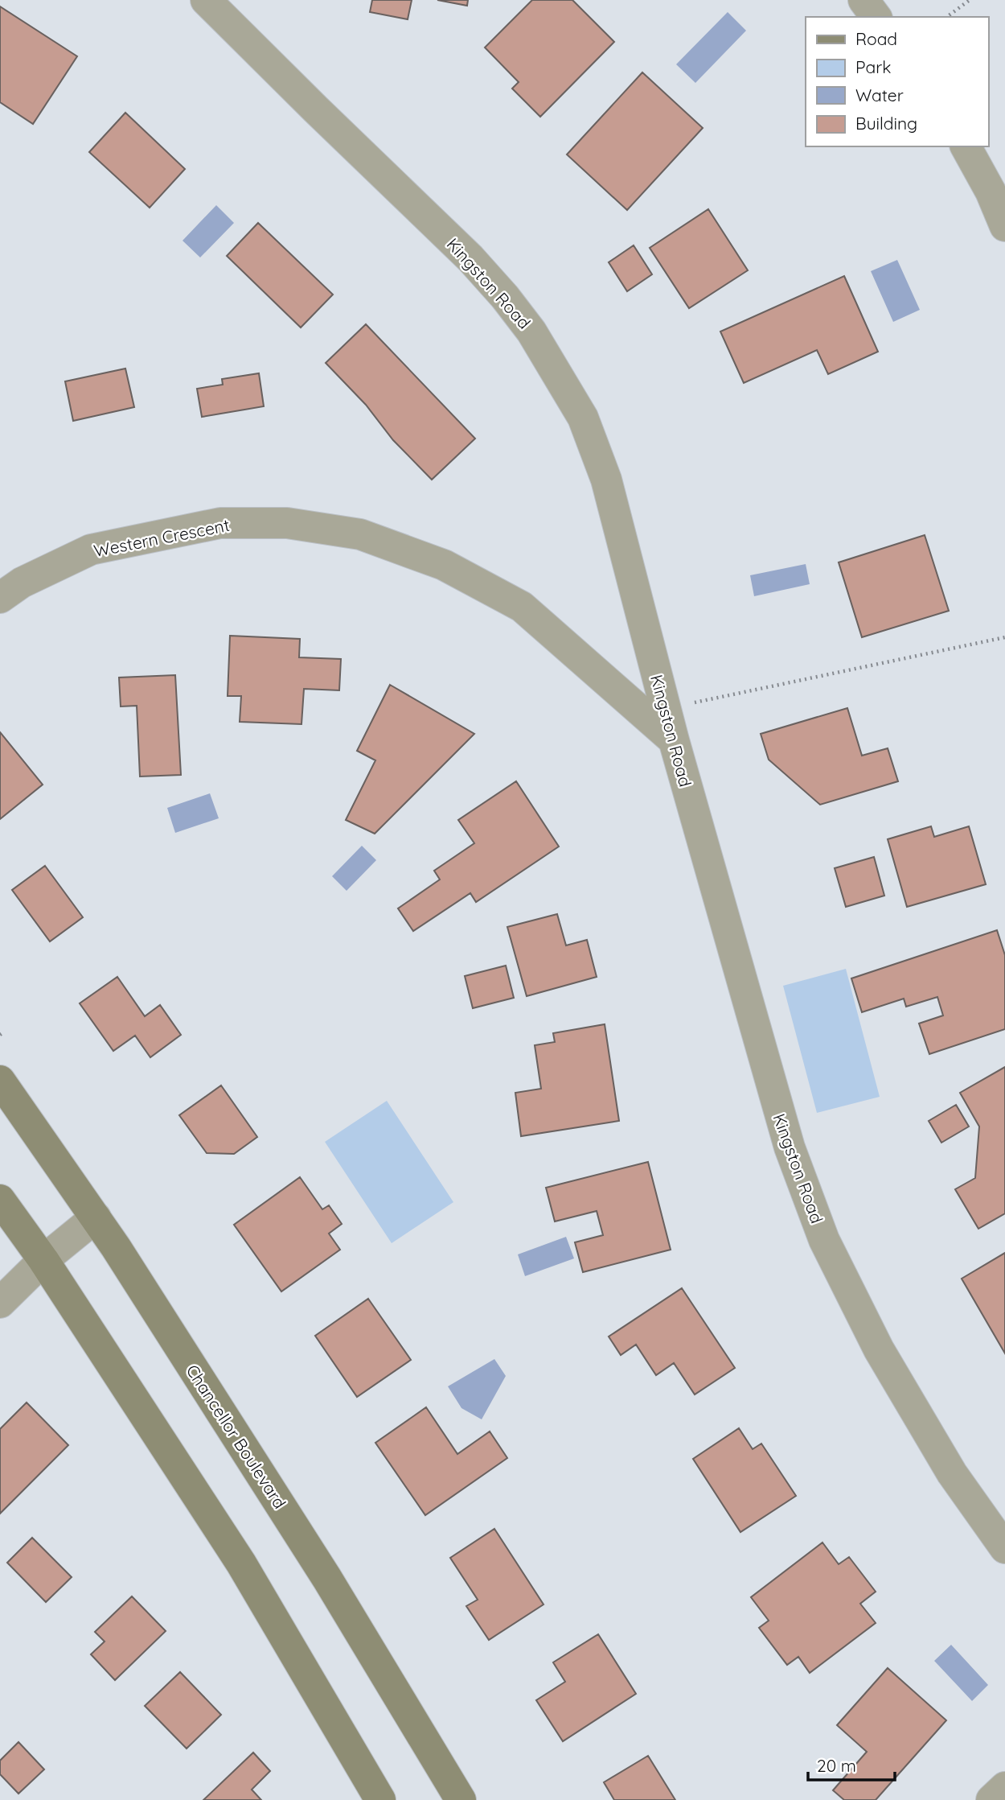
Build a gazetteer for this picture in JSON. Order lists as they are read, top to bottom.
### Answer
{
  "streets": {
    "main road": ["Chancellor Boulevard"],
    "street": ["Kingston Road", "Western Crescent"]
  },
  "crossings": [
    ["Kingston Road", "Western Crescent"]
  ],
  "legend": [
    "Road",
    "Park",
    "Water",
    "Building"
  ],
  "scale_bar": "20 m"
}
